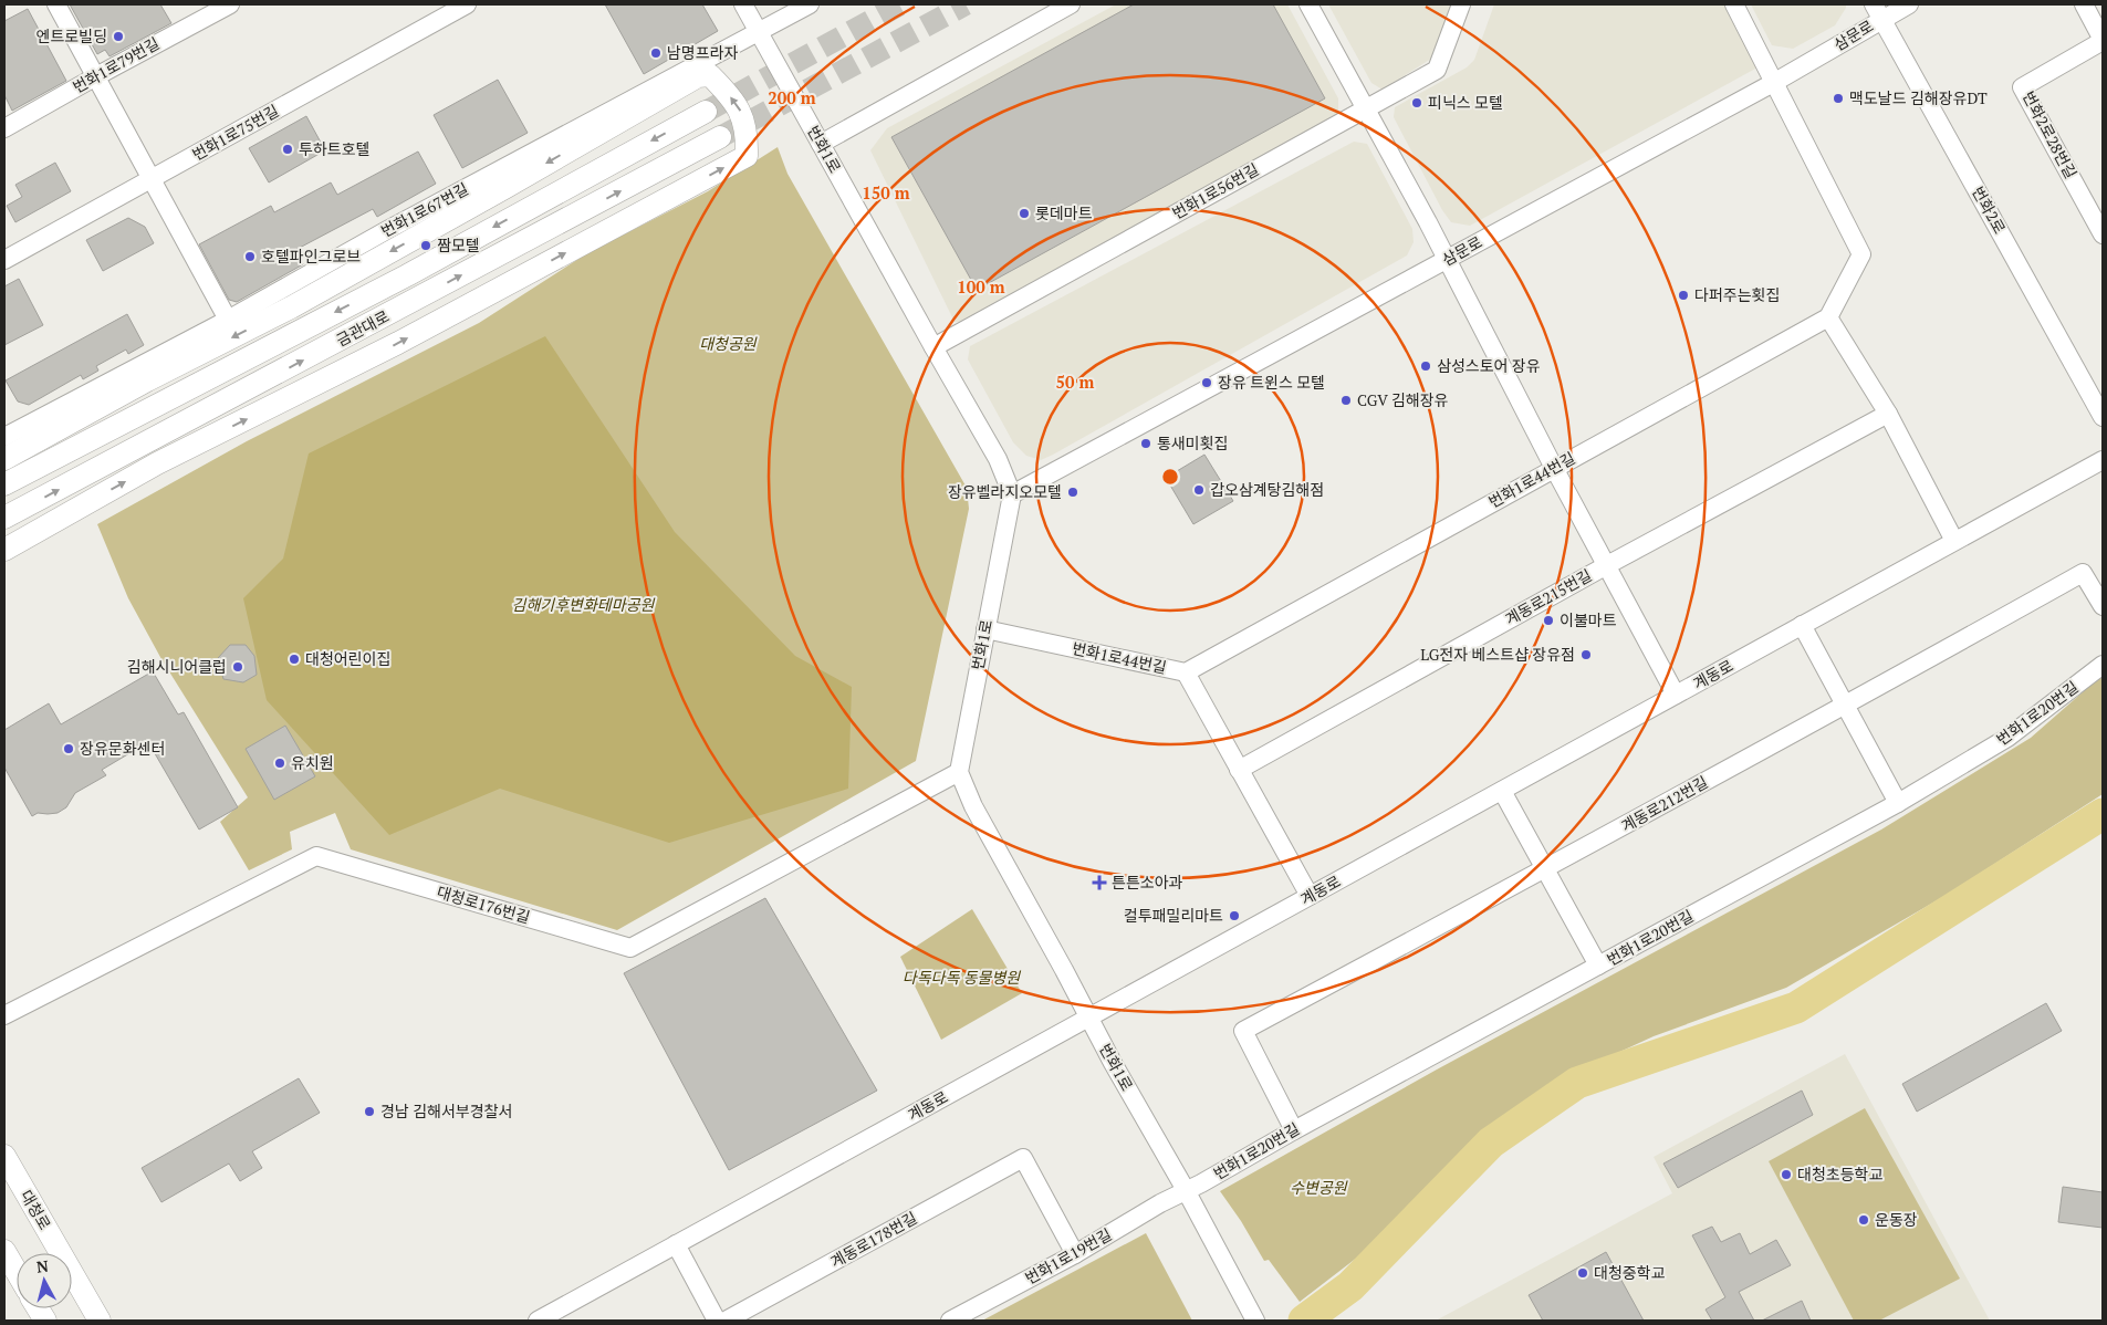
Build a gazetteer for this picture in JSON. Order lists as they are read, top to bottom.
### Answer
{
  "streets": {
    "main road": ["금관대로", "대청로"],
    "street": [
      "삼문로",
      "번화1로79번길",
      "번화1로75번길",
      "번화2로28번길",
      "번화1로",
      "번화1로56번길",
      "번화1로67번길",
      "번화2로",
      "번화1로44번길",
      "계동로215번길",
      "계동로",
      "번화1로20번길",
      "계동로212번길",
      "대청로176번길",
      "계동로178번길",
      "번화1로19번길"
    ]
  },
  "crossings": [
    ["삼문로", "번화1로"],
    ["삼문로", "번화2로"],
    ["번화1로", "번화1로56번길"],
    ["번화1로", "번화1로67번길"],
    ["번화1로", "번화1로44번길"],
    ["번화1로", "계동로"],
    ["번화1로", "번화1로20번길"],
    ["번화1로", "대청로176번길"],
    ["번화1로", "번화1로19번길"],
    ["번화1로20번길", "계동로212번길"],
    ["번화1로20번길", "번화1로19번길"],
    ["계동로178번길", "번화1로19번길"]
  ],
  "parks": [
    "대청공원",
    "김해기후변화테마공원",
    "다독다독 동물병원",
    "수변공원"
  ],
  "places": {
    "other": [
      "엔트로빌딩",
      "남명프라자",
      "맥도날드 김해장유DT",
      "피닉스 모텔",
      "투하트호텔",
      "롯데마트",
      "짬모텔",
      "호텔파인그로브",
      "다퍼주는횟집",
      "삼성스토어 장유",
      "장유 트윈스 모텔",
      "CGV 김해장유",
      "통새미횟집",
      "갑오삼계탕김해점",
      "장유벨라지오모텔",
      "이불마트",
      "LG전자 베스트샵 장유점",
      "대청어린이집",
      "김해시니어클럽",
      "장유문화센터",
      "유치원",
      "컬투패밀리마트",
      "경남 김해서부경찰서",
      "대청초등학교",
      "운동장",
      "대청중학교"
    ],
    "health": ["튼튼소아과"]
  },
  "north": "top",
  "rings": [
    "200 m",
    "150 m",
    "100 m",
    "50 m"
  ]
}
